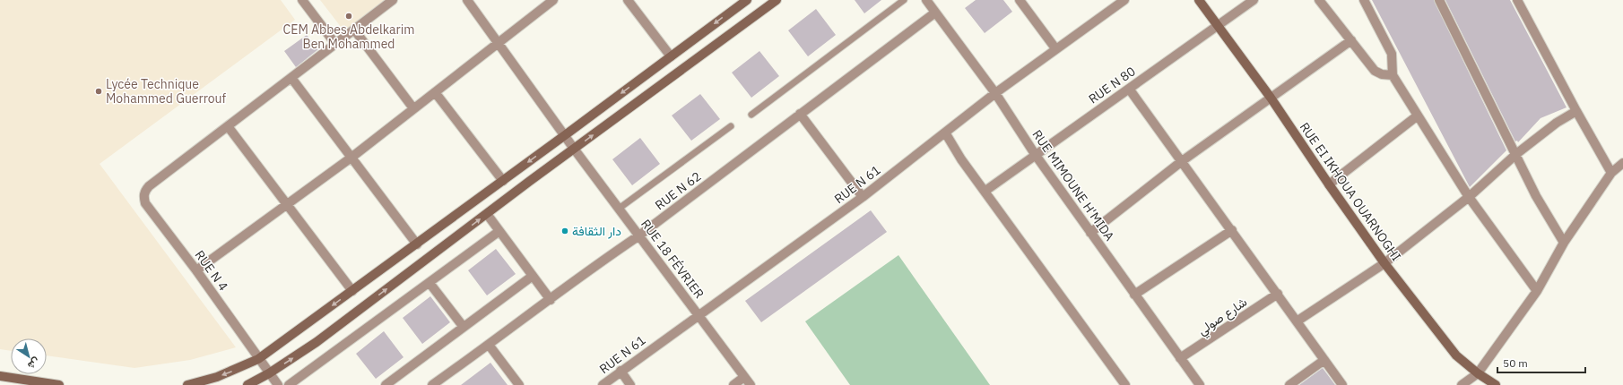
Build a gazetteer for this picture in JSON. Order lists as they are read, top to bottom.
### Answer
{
  "streets": {
    "main road": ["RUE EI IKHOUA OUARNOGHI"],
    "street": [
      "RUE N 80",
      "RUE N 61",
      "RUE MIMOUNE H'MIDA",
      "RUE N 62",
      "RUE 18 FÉVRIER",
      "RUE N 4",
      "شارع صولي"
    ]
  },
  "crossings": [
    ["RUE N 80", "RUE MIMOUNE H'MIDA"],
    ["RUE N 80", "RUE EI IKHOUA OUARNOGHI"],
    ["RUE N 61", "RUE MIMOUNE H'MIDA"],
    ["RUE N 61", "RUE 18 FÉVRIER"],
    ["RUE MIMOUNE H'MIDA", "RUE N 62"],
    ["RUE MIMOUNE H'MIDA", "شارع صولي"],
    ["RUE N 62", "RUE 18 FÉVRIER"]
  ],
  "places": ["CEM Abbes Abdelkarim Ben Mohammed", "Lycée Technique Mohammed Guerrouf", "دار الثقافة"],
  "scale_bar": "50 m",
  "north": "bottom right"
}
